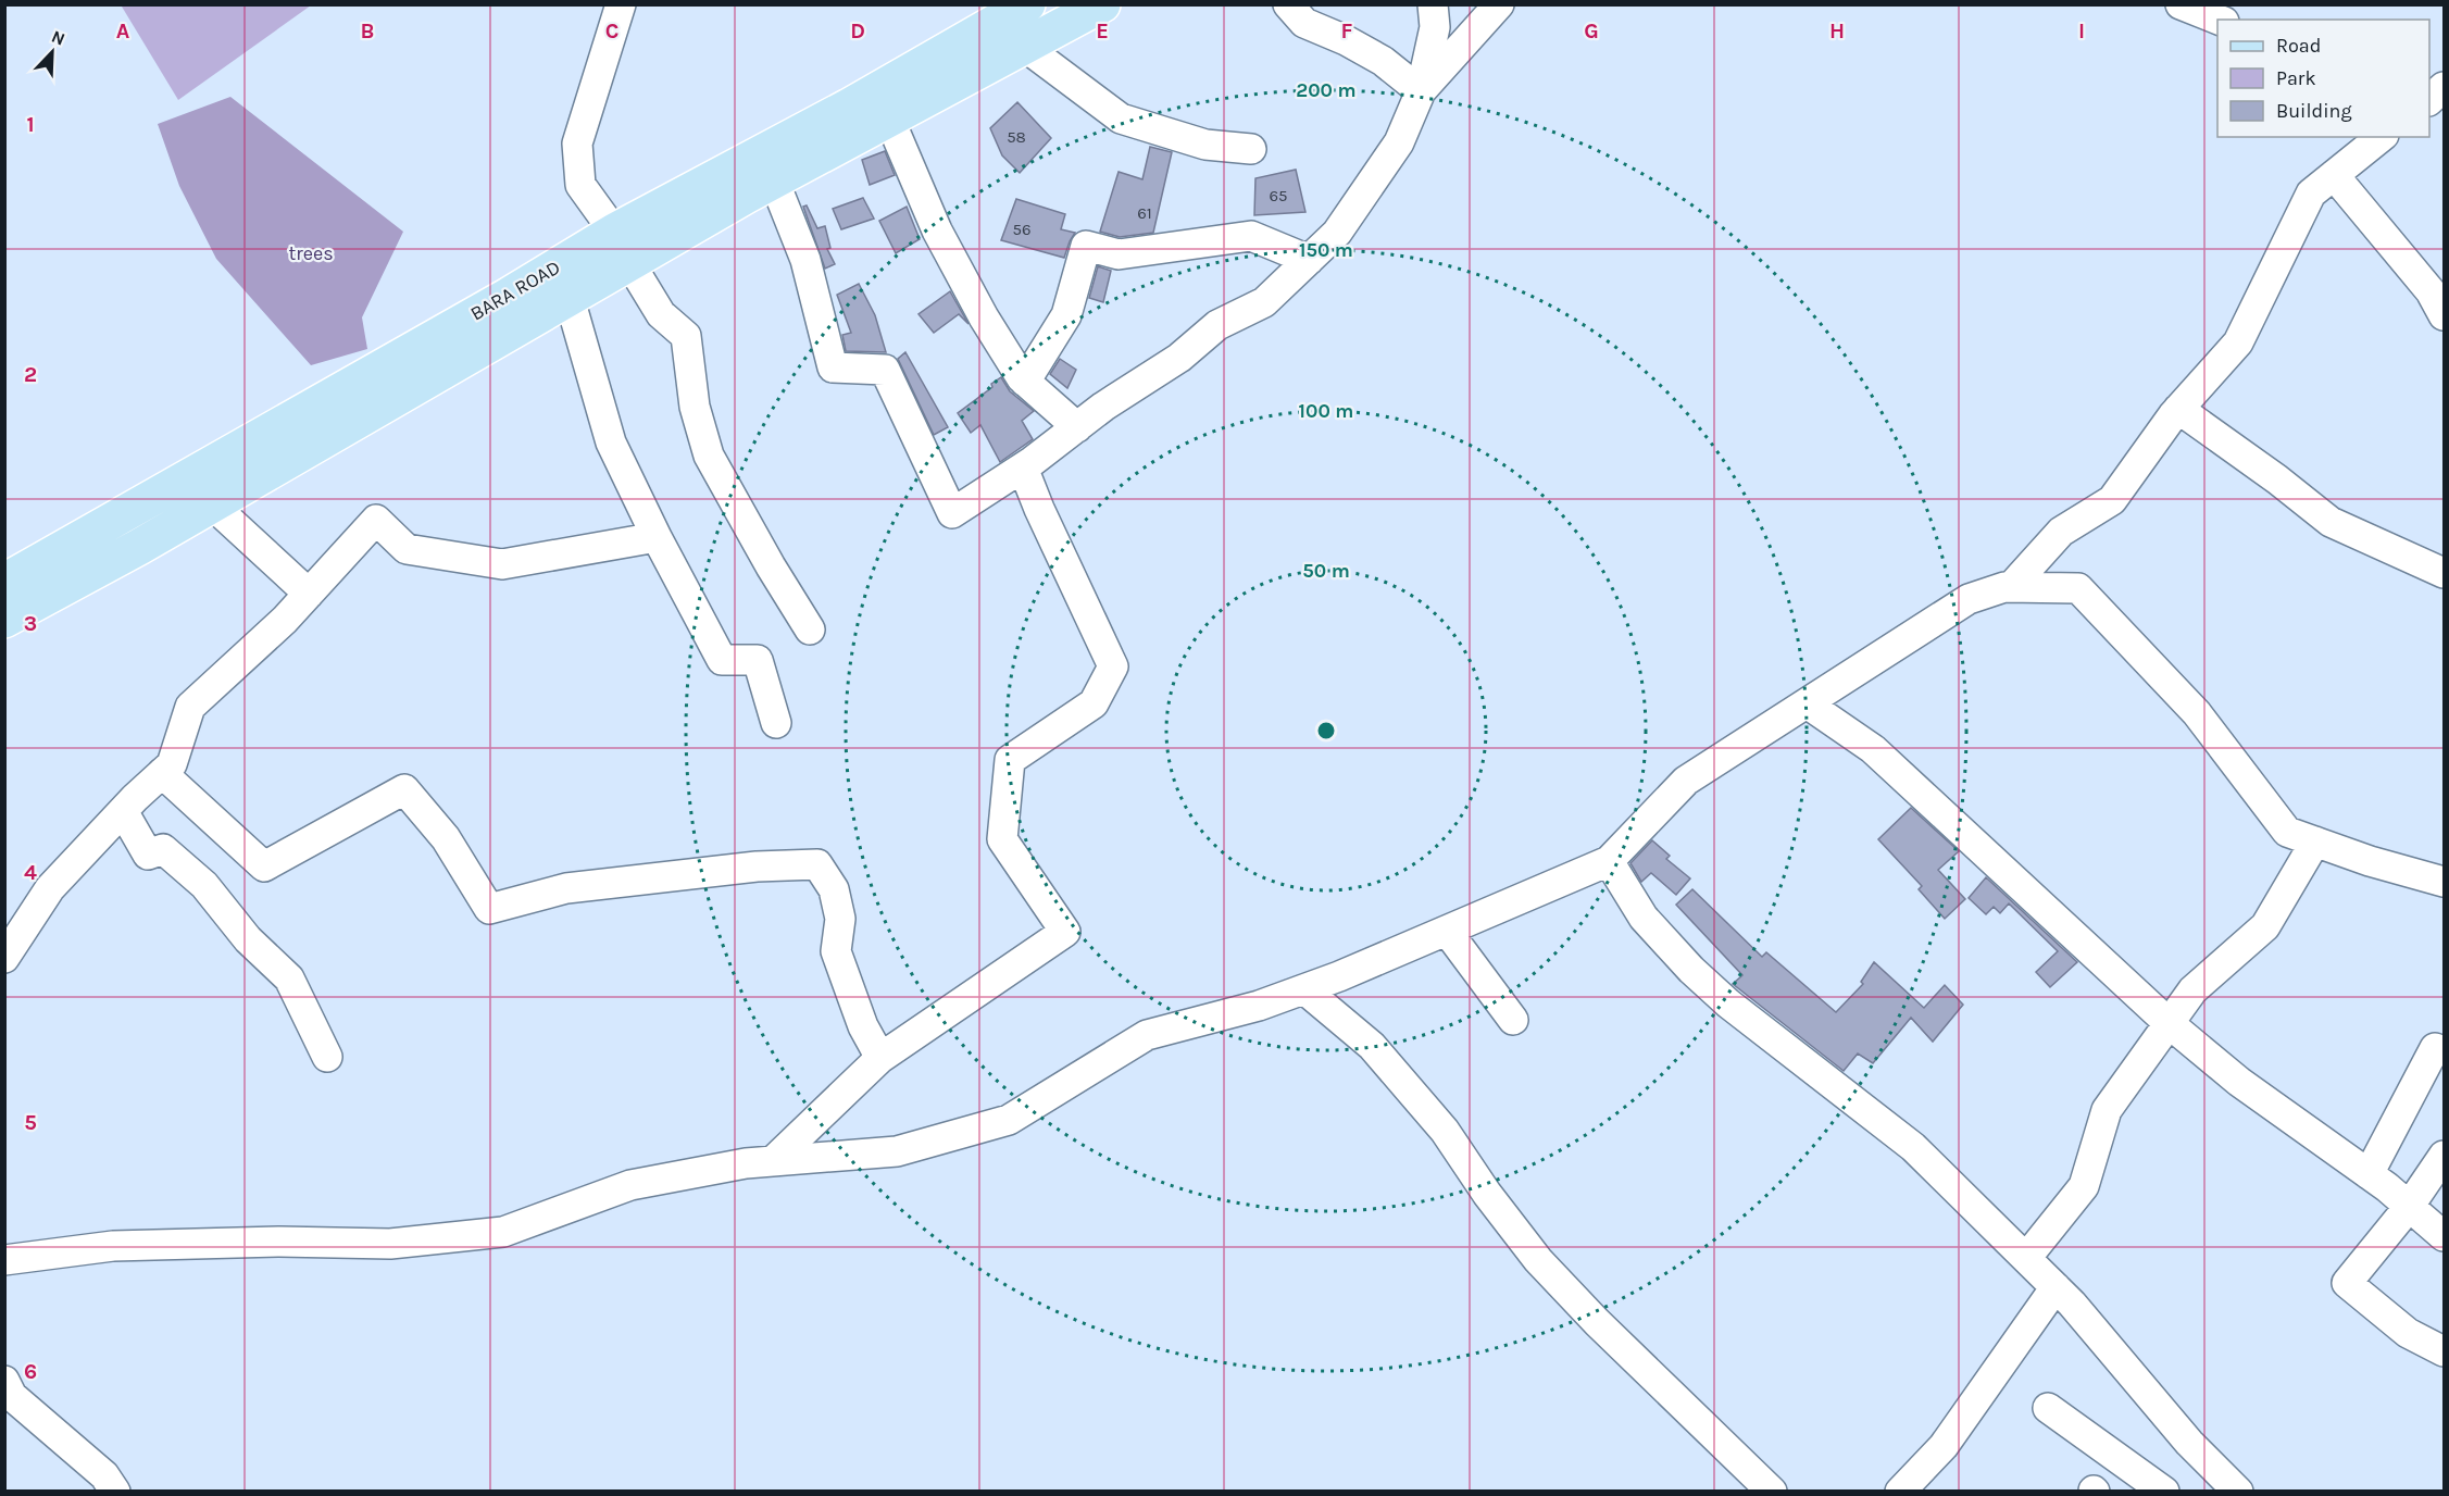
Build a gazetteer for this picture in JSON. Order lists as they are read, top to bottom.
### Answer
{
  "streets": {
    "main road": ["BARA ROAD"]
  },
  "parks": ["trees"],
  "house_numbers": [
    "58",
    "65",
    "61",
    "56"
  ],
  "legend": ["Road", "Park", "Building"],
  "north": "top right",
  "grid": {
    "columns": [
      "A",
      "B",
      "C",
      "D",
      "E",
      "F",
      "G",
      "H",
      "I"
    ],
    "rows": [
      "1",
      "2",
      "3",
      "4",
      "5",
      "6"
    ]
  },
  "rings": [
    "200 m",
    "150 m",
    "100 m",
    "50 m"
  ]
}
